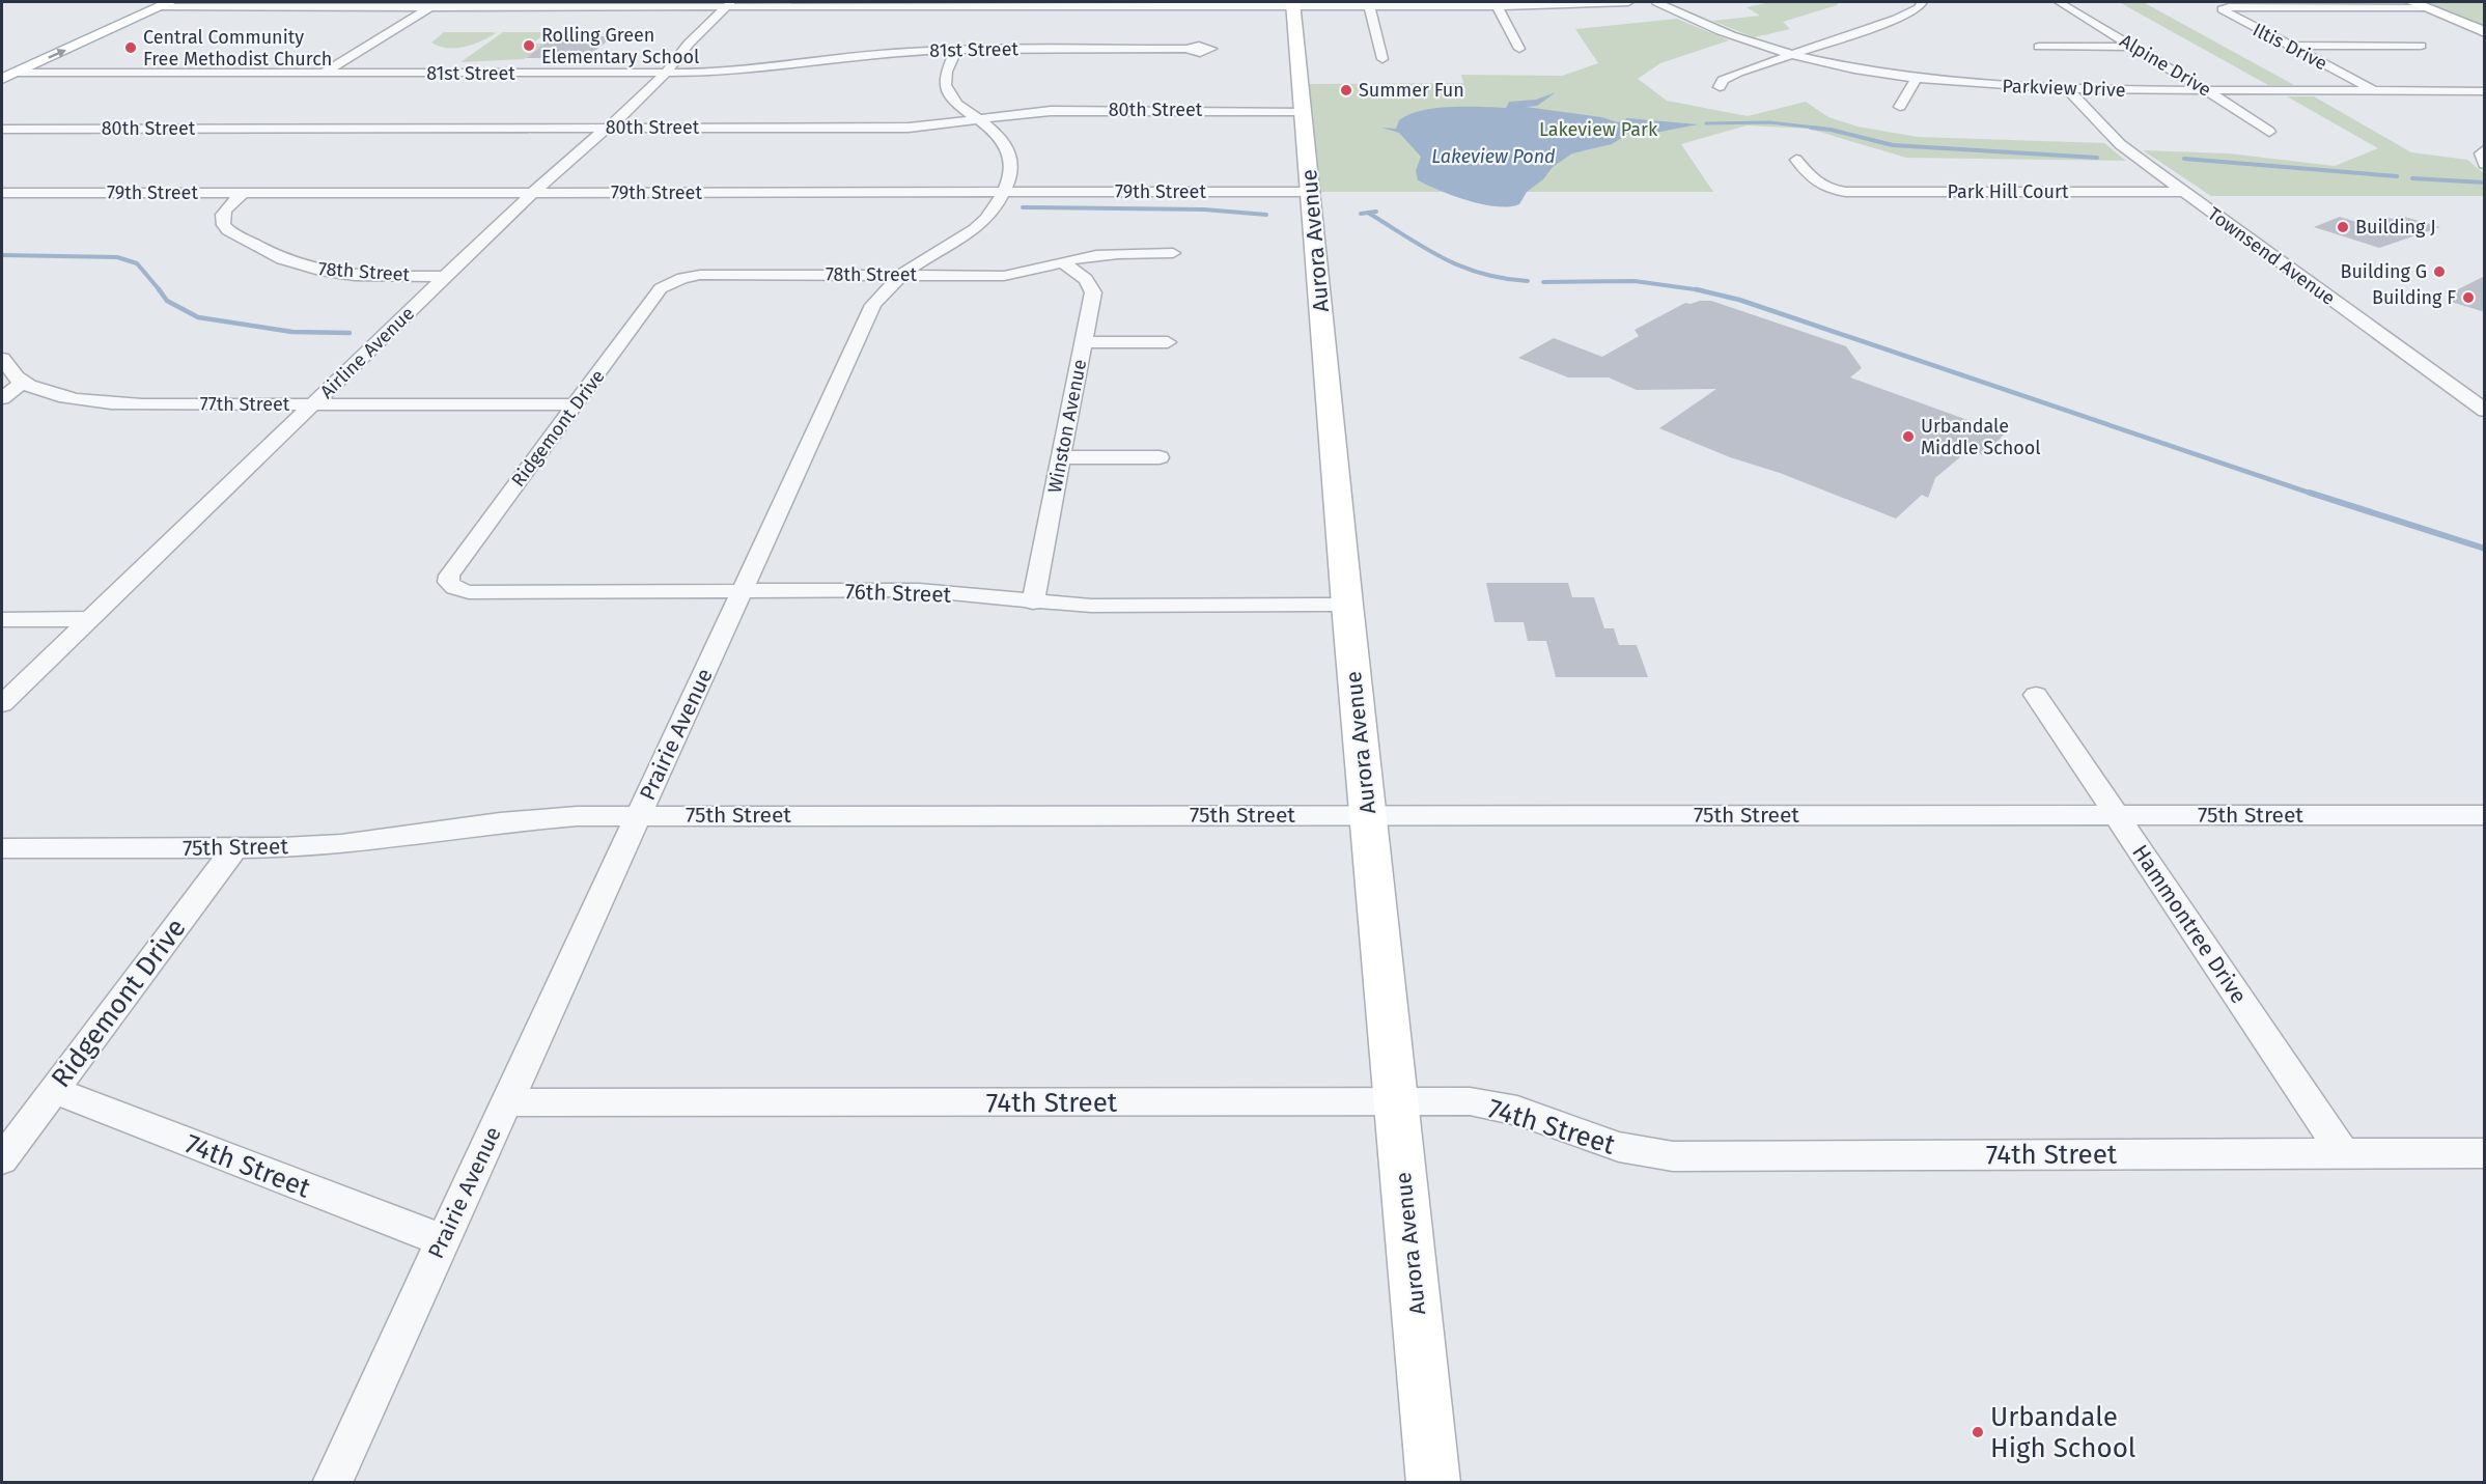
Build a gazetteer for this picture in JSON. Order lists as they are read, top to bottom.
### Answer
{
  "streets": {
    "street": [
      "Iltis Drive",
      "81st Street",
      "Alpine Drive",
      "Parkview Drive",
      "80th Street",
      "79th Street",
      "Park Hill Court",
      "Aurora Avenue",
      "Townsend Avenue",
      "78th Street",
      "Airline Avenue",
      "77th Street",
      "Winston Avenue",
      "Ridgemont Drive",
      "76th Street",
      "Prairie Avenue",
      "75th Street",
      "Hammontree Drive",
      "74th Street"
    ]
  },
  "crossings": [
    ["Iltis Drive", "Parkview Drive"],
    ["81st Street", "Airline Avenue"],
    ["81st Street", "Prairie Avenue"],
    ["Alpine Drive", "Parkview Drive"],
    ["Parkview Drive", "Townsend Avenue"],
    ["80th Street", "Aurora Avenue"],
    ["80th Street", "Airline Avenue"],
    ["80th Street", "Prairie Avenue"],
    ["79th Street", "Aurora Avenue"],
    ["79th Street", "78th Street"],
    ["79th Street", "Airline Avenue"],
    ["79th Street", "Prairie Avenue"],
    ["Park Hill Court", "Townsend Avenue"],
    ["Aurora Avenue", "76th Street"],
    ["Aurora Avenue", "75th Street"],
    ["Aurora Avenue", "74th Street"],
    ["78th Street", "Airline Avenue"],
    ["78th Street", "Winston Avenue"],
    ["78th Street", "Ridgemont Drive"],
    ["78th Street", "Prairie Avenue"],
    ["Airline Avenue", "77th Street"],
    ["77th Street", "Ridgemont Drive"],
    ["Winston Avenue", "76th Street"],
    ["Ridgemont Drive", "76th Street"],
    ["Ridgemont Drive", "75th Street"],
    ["Ridgemont Drive", "74th Street"],
    ["76th Street", "Prairie Avenue"],
    ["Prairie Avenue", "75th Street"],
    ["Prairie Avenue", "74th Street"],
    ["75th Street", "Hammontree Drive"],
    ["Hammontree Drive", "74th Street"]
  ],
  "water": ["Lakeview Pond"],
  "parks": ["Lakeview Park"],
  "places": [
    "Rolling Green Elementary School",
    "Central Community Free Methodist Church",
    "Summer Fun",
    "Building J",
    "Building G",
    "Building F",
    "Urbandale Middle School",
    "Urbandale High School"
  ]
}
